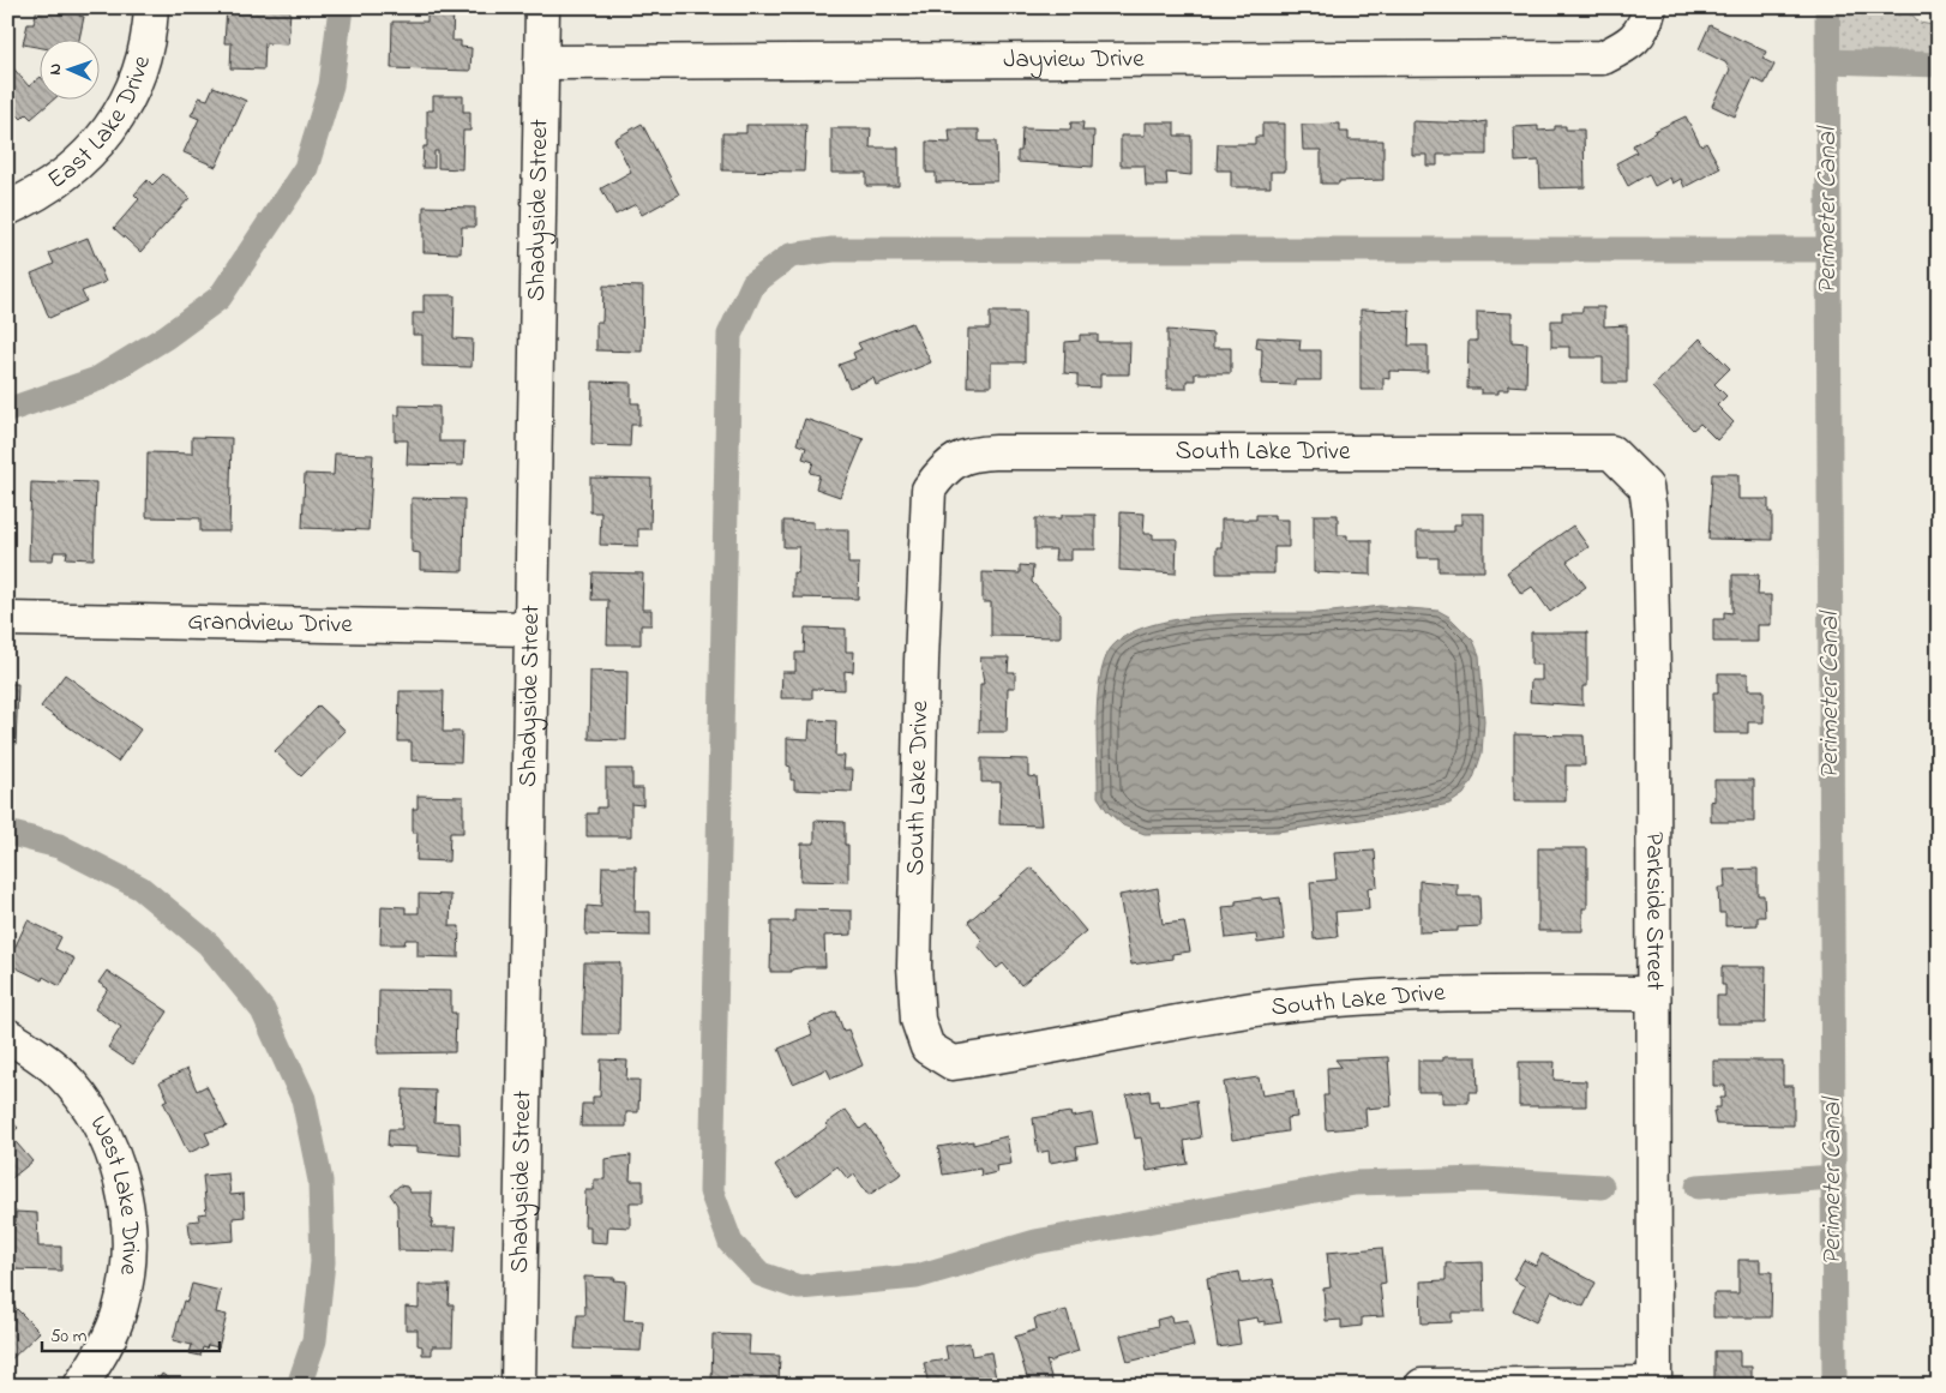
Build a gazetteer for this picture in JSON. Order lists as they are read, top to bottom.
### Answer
{
  "streets": {
    "street": [
      "Jayview Drive",
      "East Lake Drive",
      "Shadyside Street",
      "South Lake Drive",
      "Grandview Drive",
      "Parkside Street",
      "West Lake Drive"
    ]
  },
  "crossings": [
    ["Jayview Drive", "Shadyside Street"],
    ["Shadyside Street", "Grandview Drive"],
    ["South Lake Drive", "Parkside Street"]
  ],
  "water": ["Perimeter Canal"],
  "scale_bar": "50 m",
  "north": "left"
}
